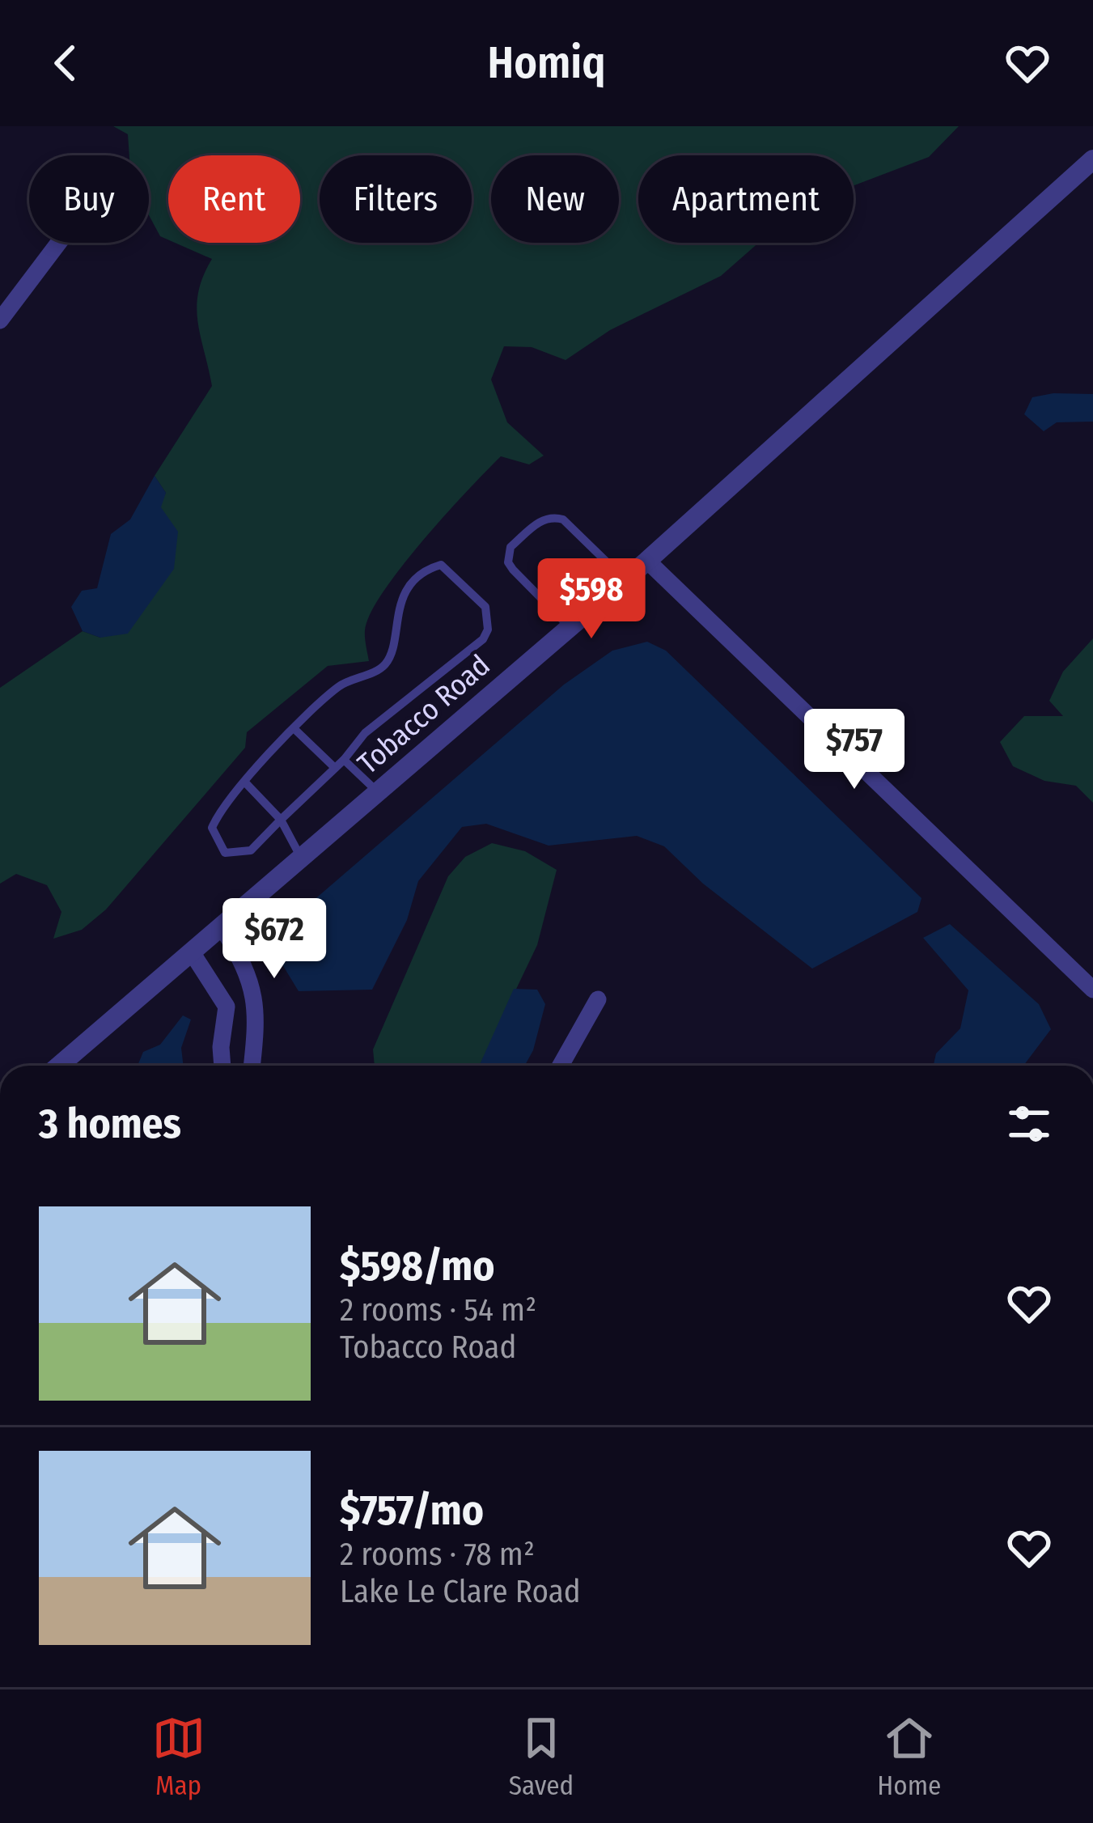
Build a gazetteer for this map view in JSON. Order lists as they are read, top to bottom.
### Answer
{
  "streets": {
    "street": ["Tobacco Road"]
  },
  "page": {
    "header": "Homiq",
    "chip": [
      "Buy",
      "Rent",
      "Filters",
      "New",
      "Apartment"
    ],
    "price": ["$598", "$757", "$672"],
    "heading": "3 homes",
    "list": [
      {
        "name": "$598/mo",
        "note": "2 rooms · 54 m² · Tobacco Road"
      },
      {
        "name": "$757/mo",
        "note": "2 rooms · 78 m² · Lake Le Clare Road"
      }
    ],
    "tabs": ["Map", "Saved", "Home"]
  }
}
